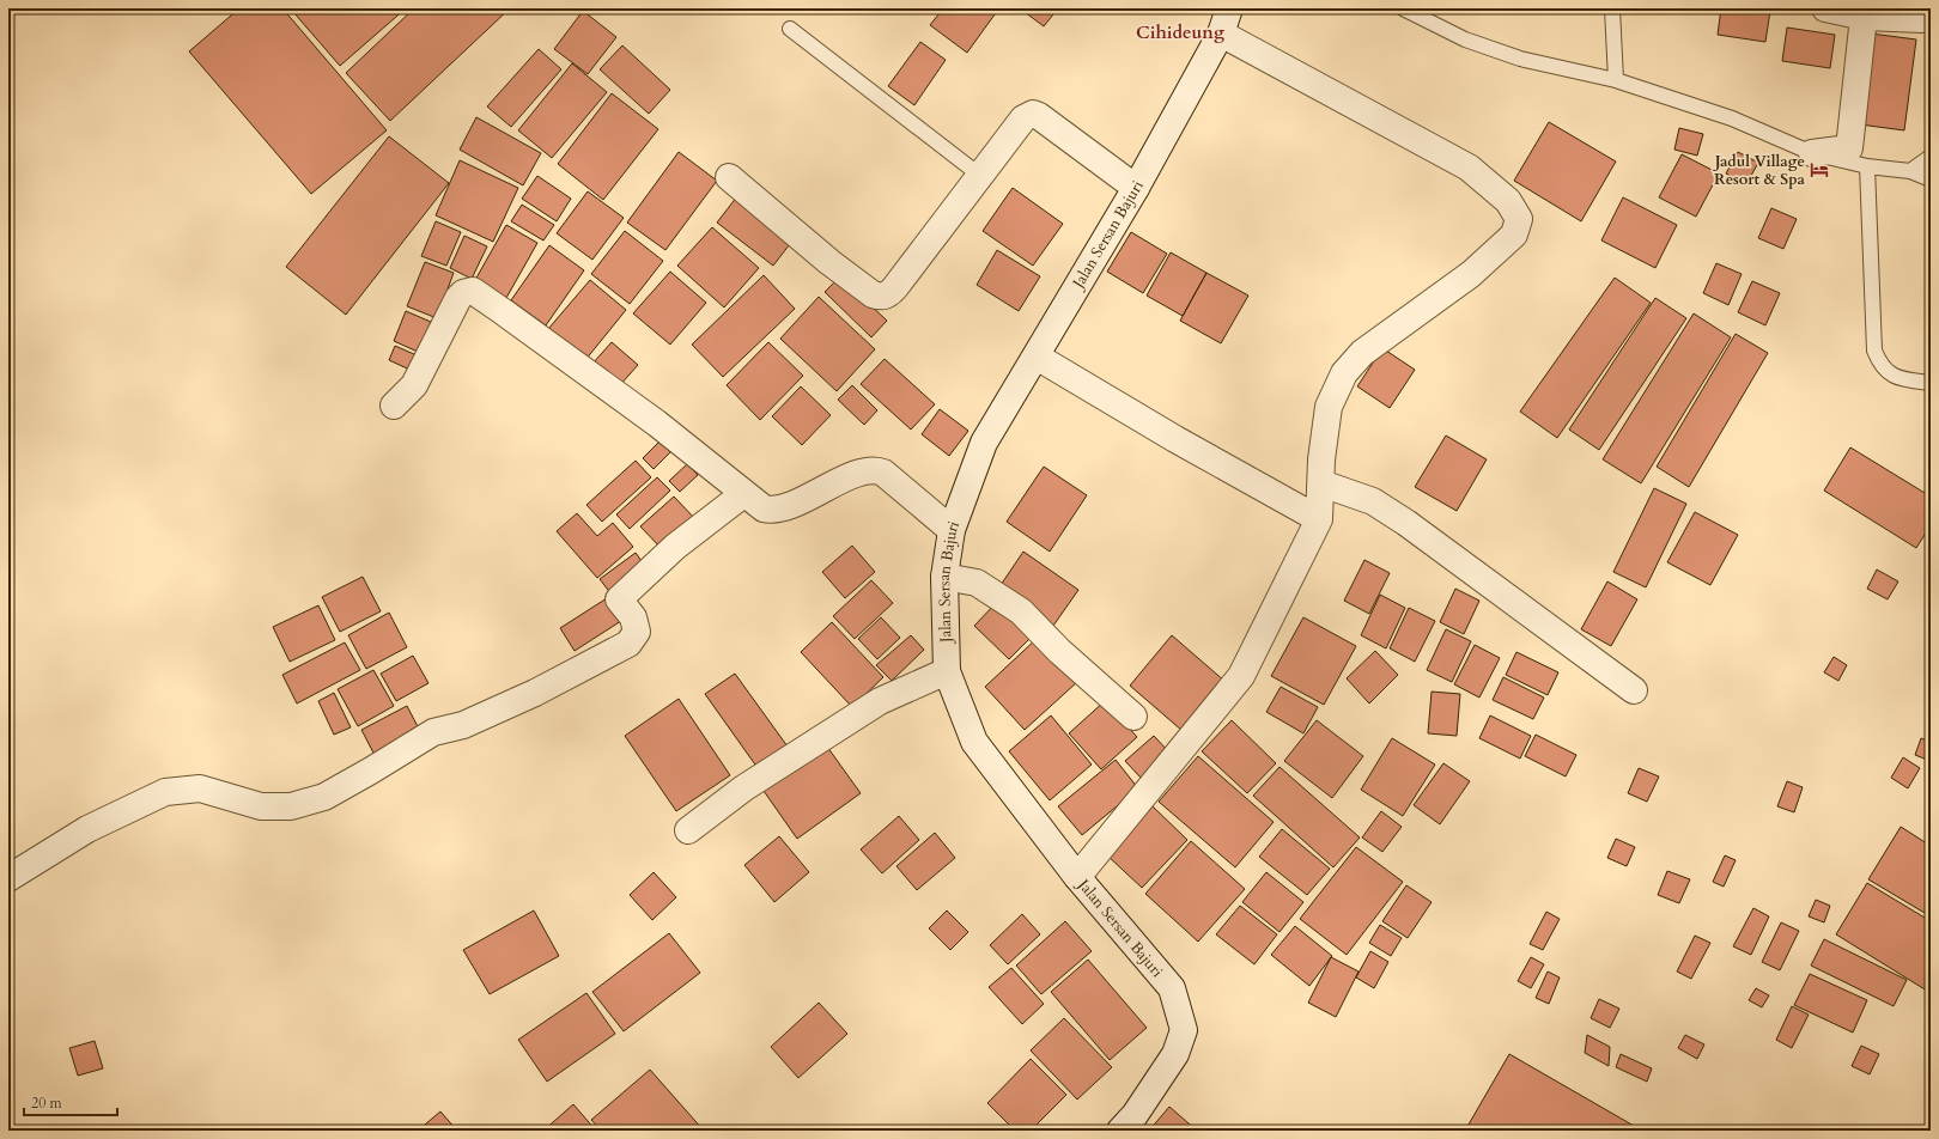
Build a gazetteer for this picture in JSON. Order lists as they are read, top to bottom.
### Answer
{
  "streets": {
    "street": ["Jalan Sersan Bajuri"]
  },
  "districts": ["Cihideung"],
  "places": {
    "hotel": ["Jadul Village Resort & Spa"]
  },
  "scale_bar": "20 m"
}
